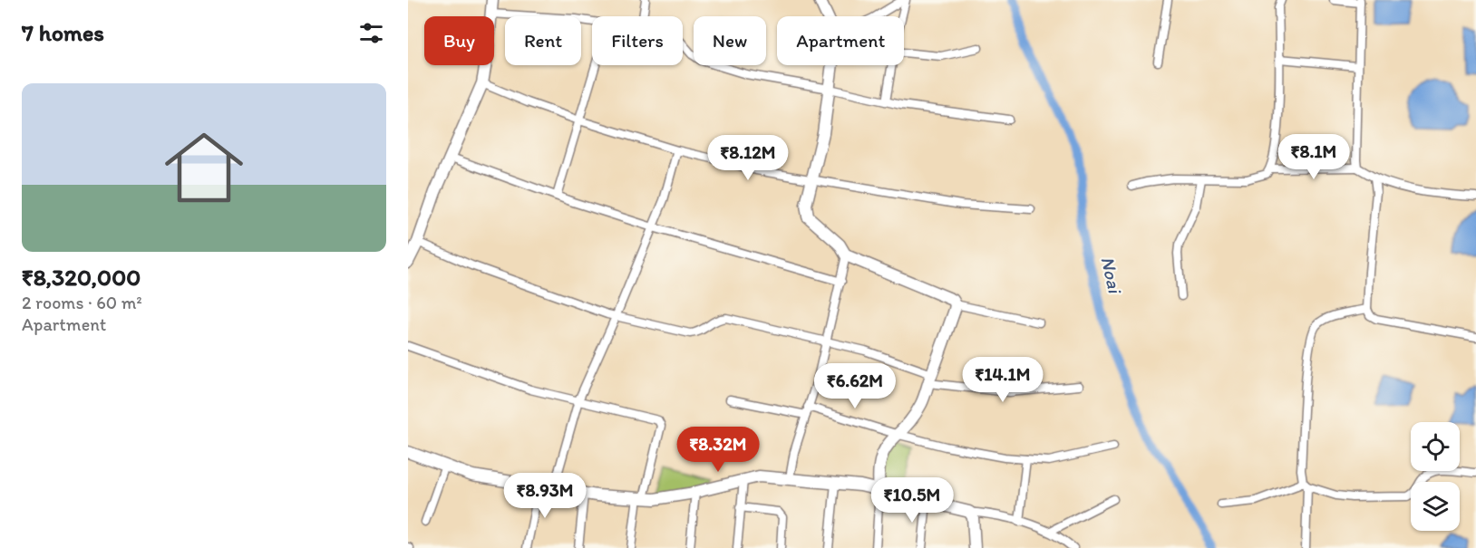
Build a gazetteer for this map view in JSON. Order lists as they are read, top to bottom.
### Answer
{
  "water": ["Noai"],
  "page": {
    "heading": "7 homes",
    "chip": [
      "Buy",
      "Rent",
      "Filters",
      "New",
      "Apartment"
    ],
    "list": [
      {
        "name": "₹8,320,000",
        "note": "2 rooms · 60 m² · Apartment"
      }
    ],
    "price": [
      "₹8.1M",
      "₹8.12M",
      "₹14.1M",
      "₹6.62M",
      "₹8.32M",
      "₹8.93M",
      "₹10.5M"
    ]
  }
}
